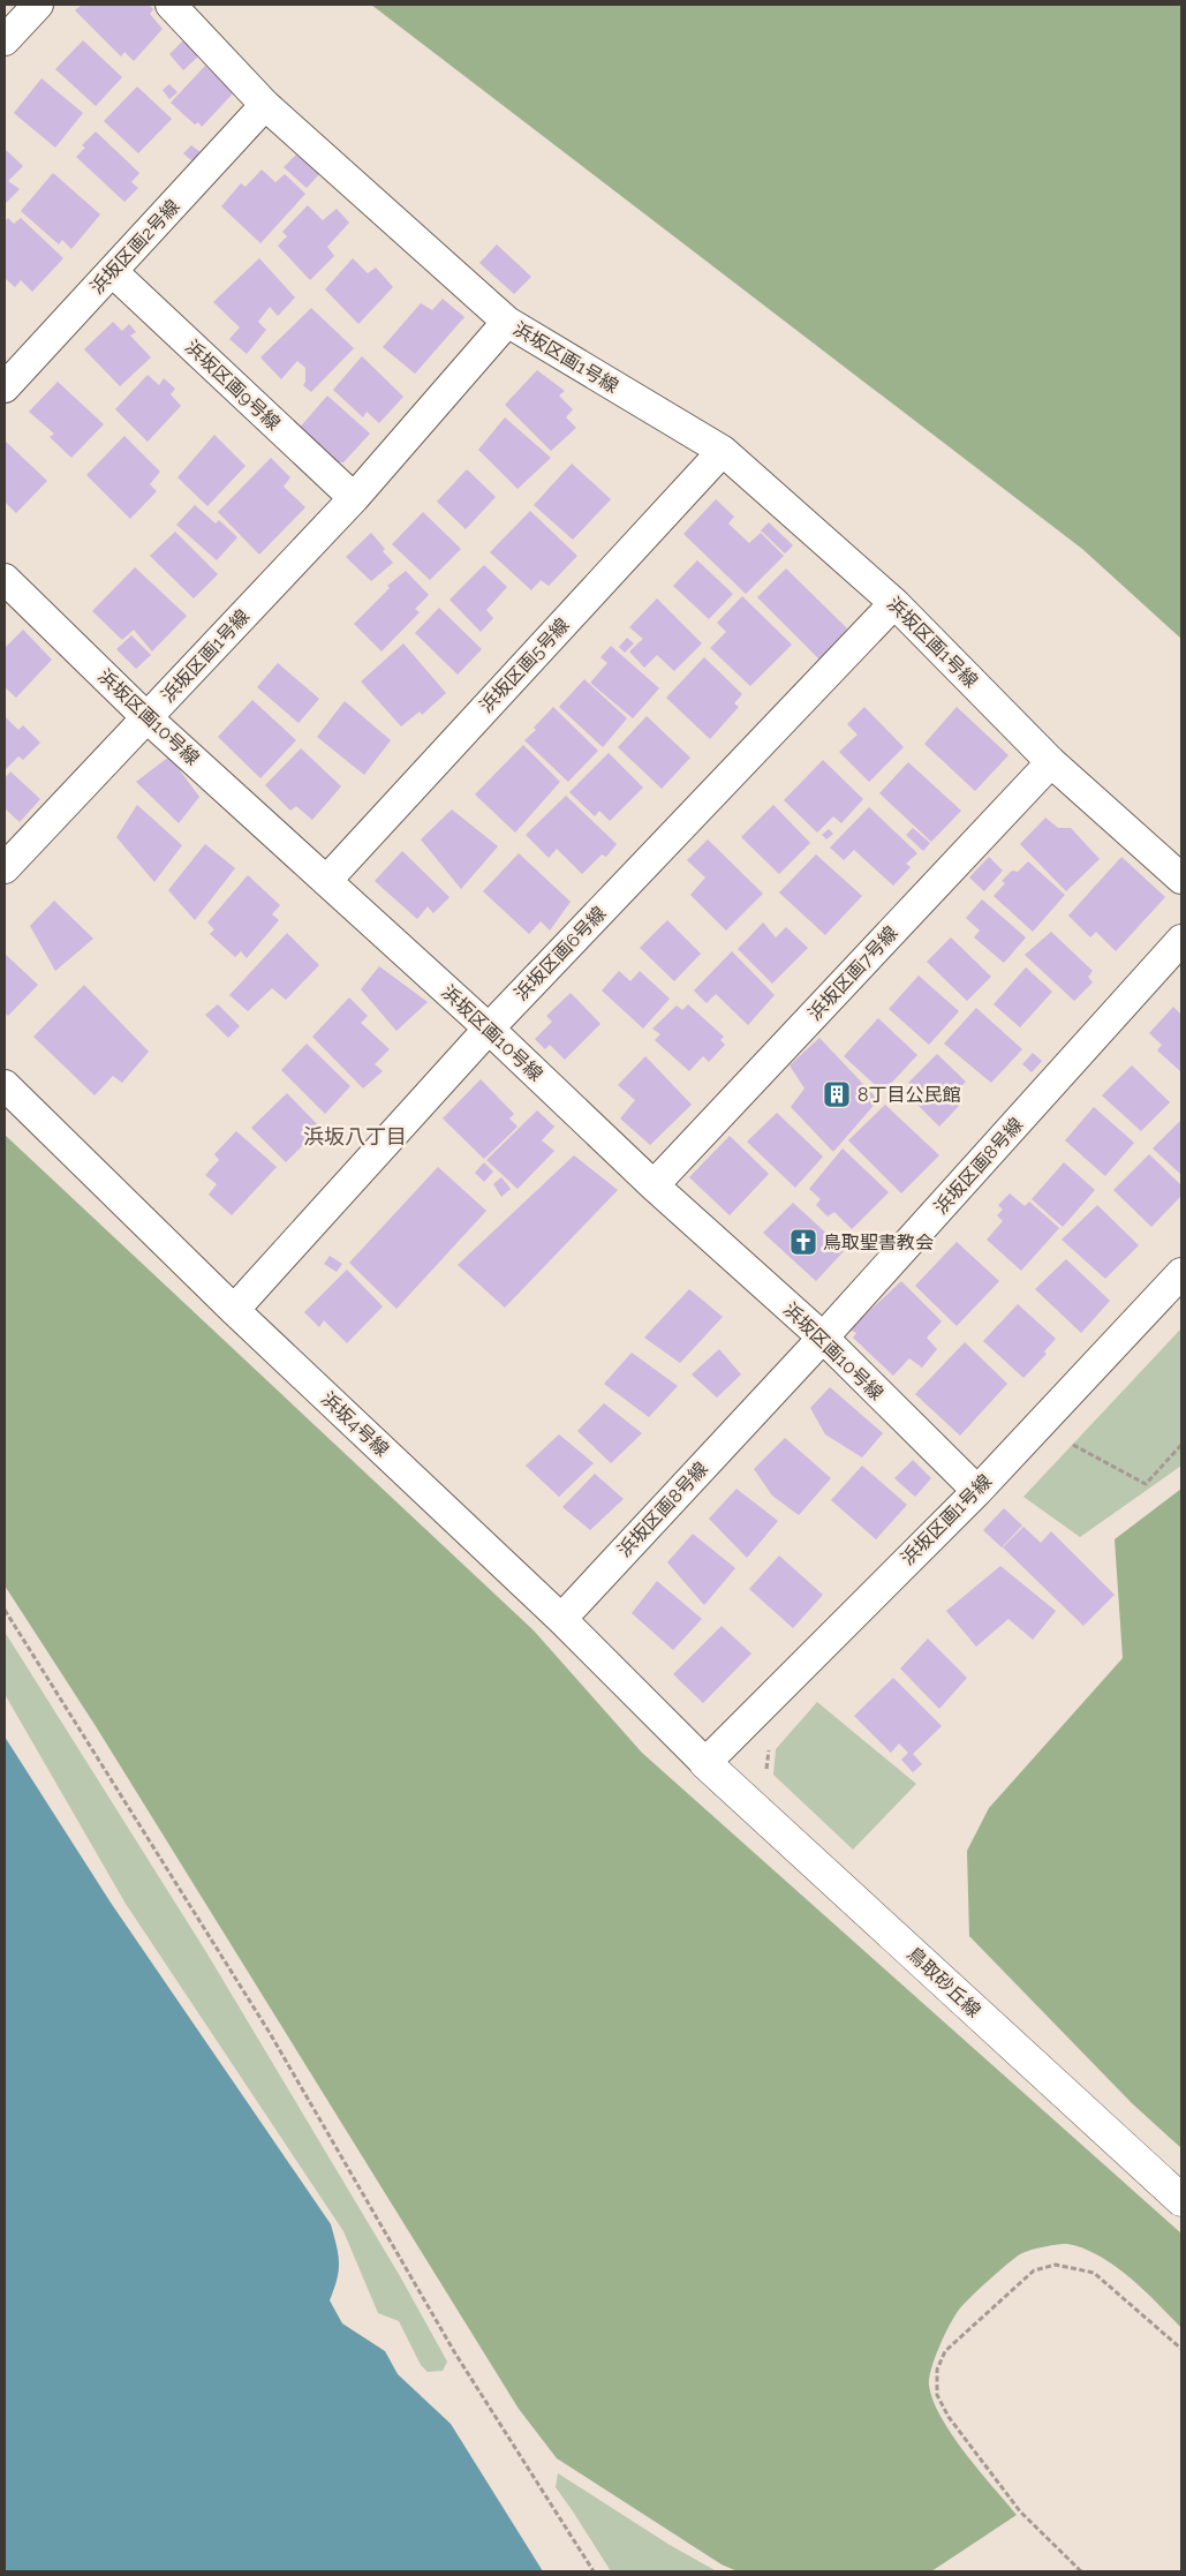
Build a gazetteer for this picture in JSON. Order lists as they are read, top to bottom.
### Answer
{
  "streets": {
    "main road": ["鳥取砂丘線"],
    "street": [
      "浜坂区画2号線",
      "浜坂区画1号線",
      "浜坂区画9号線",
      "浜坂区画5号線",
      "浜坂区画10号線",
      "浜坂区画6号線",
      "浜坂区画7号線",
      "浜坂区画8号線",
      "浜坂4号線"
    ]
  },
  "crossings": [
    ["浜坂区画2号線", "浜坂区画9号線"],
    ["浜坂区画1号線", "浜坂区画9号線"],
    ["浜坂区画1号線", "浜坂区画5号線"],
    ["浜坂区画1号線", "浜坂区画10号線"],
    ["浜坂区画1号線", "浜坂区画6号線"],
    ["浜坂区画1号線", "浜坂区画7号線"],
    ["浜坂区画1号線", "浜坂4号線"],
    ["浜坂区画1号線", "鳥取砂丘線"],
    ["浜坂区画5号線", "浜坂区画10号線"],
    ["浜坂区画10号線", "浜坂区画6号線"],
    ["浜坂区画10号線", "浜坂区画7号線"],
    ["浜坂区画10号線", "浜坂区画8号線"],
    ["浜坂区画6号線", "浜坂4号線"],
    ["浜坂区画8号線", "浜坂4号線"],
    ["浜坂4号線", "鳥取砂丘線"]
  ],
  "districts": ["浜坂八丁目"],
  "places": {
    "building": ["8丁目公民館"],
    "church": ["鳥取聖書教会"]
  }
}
